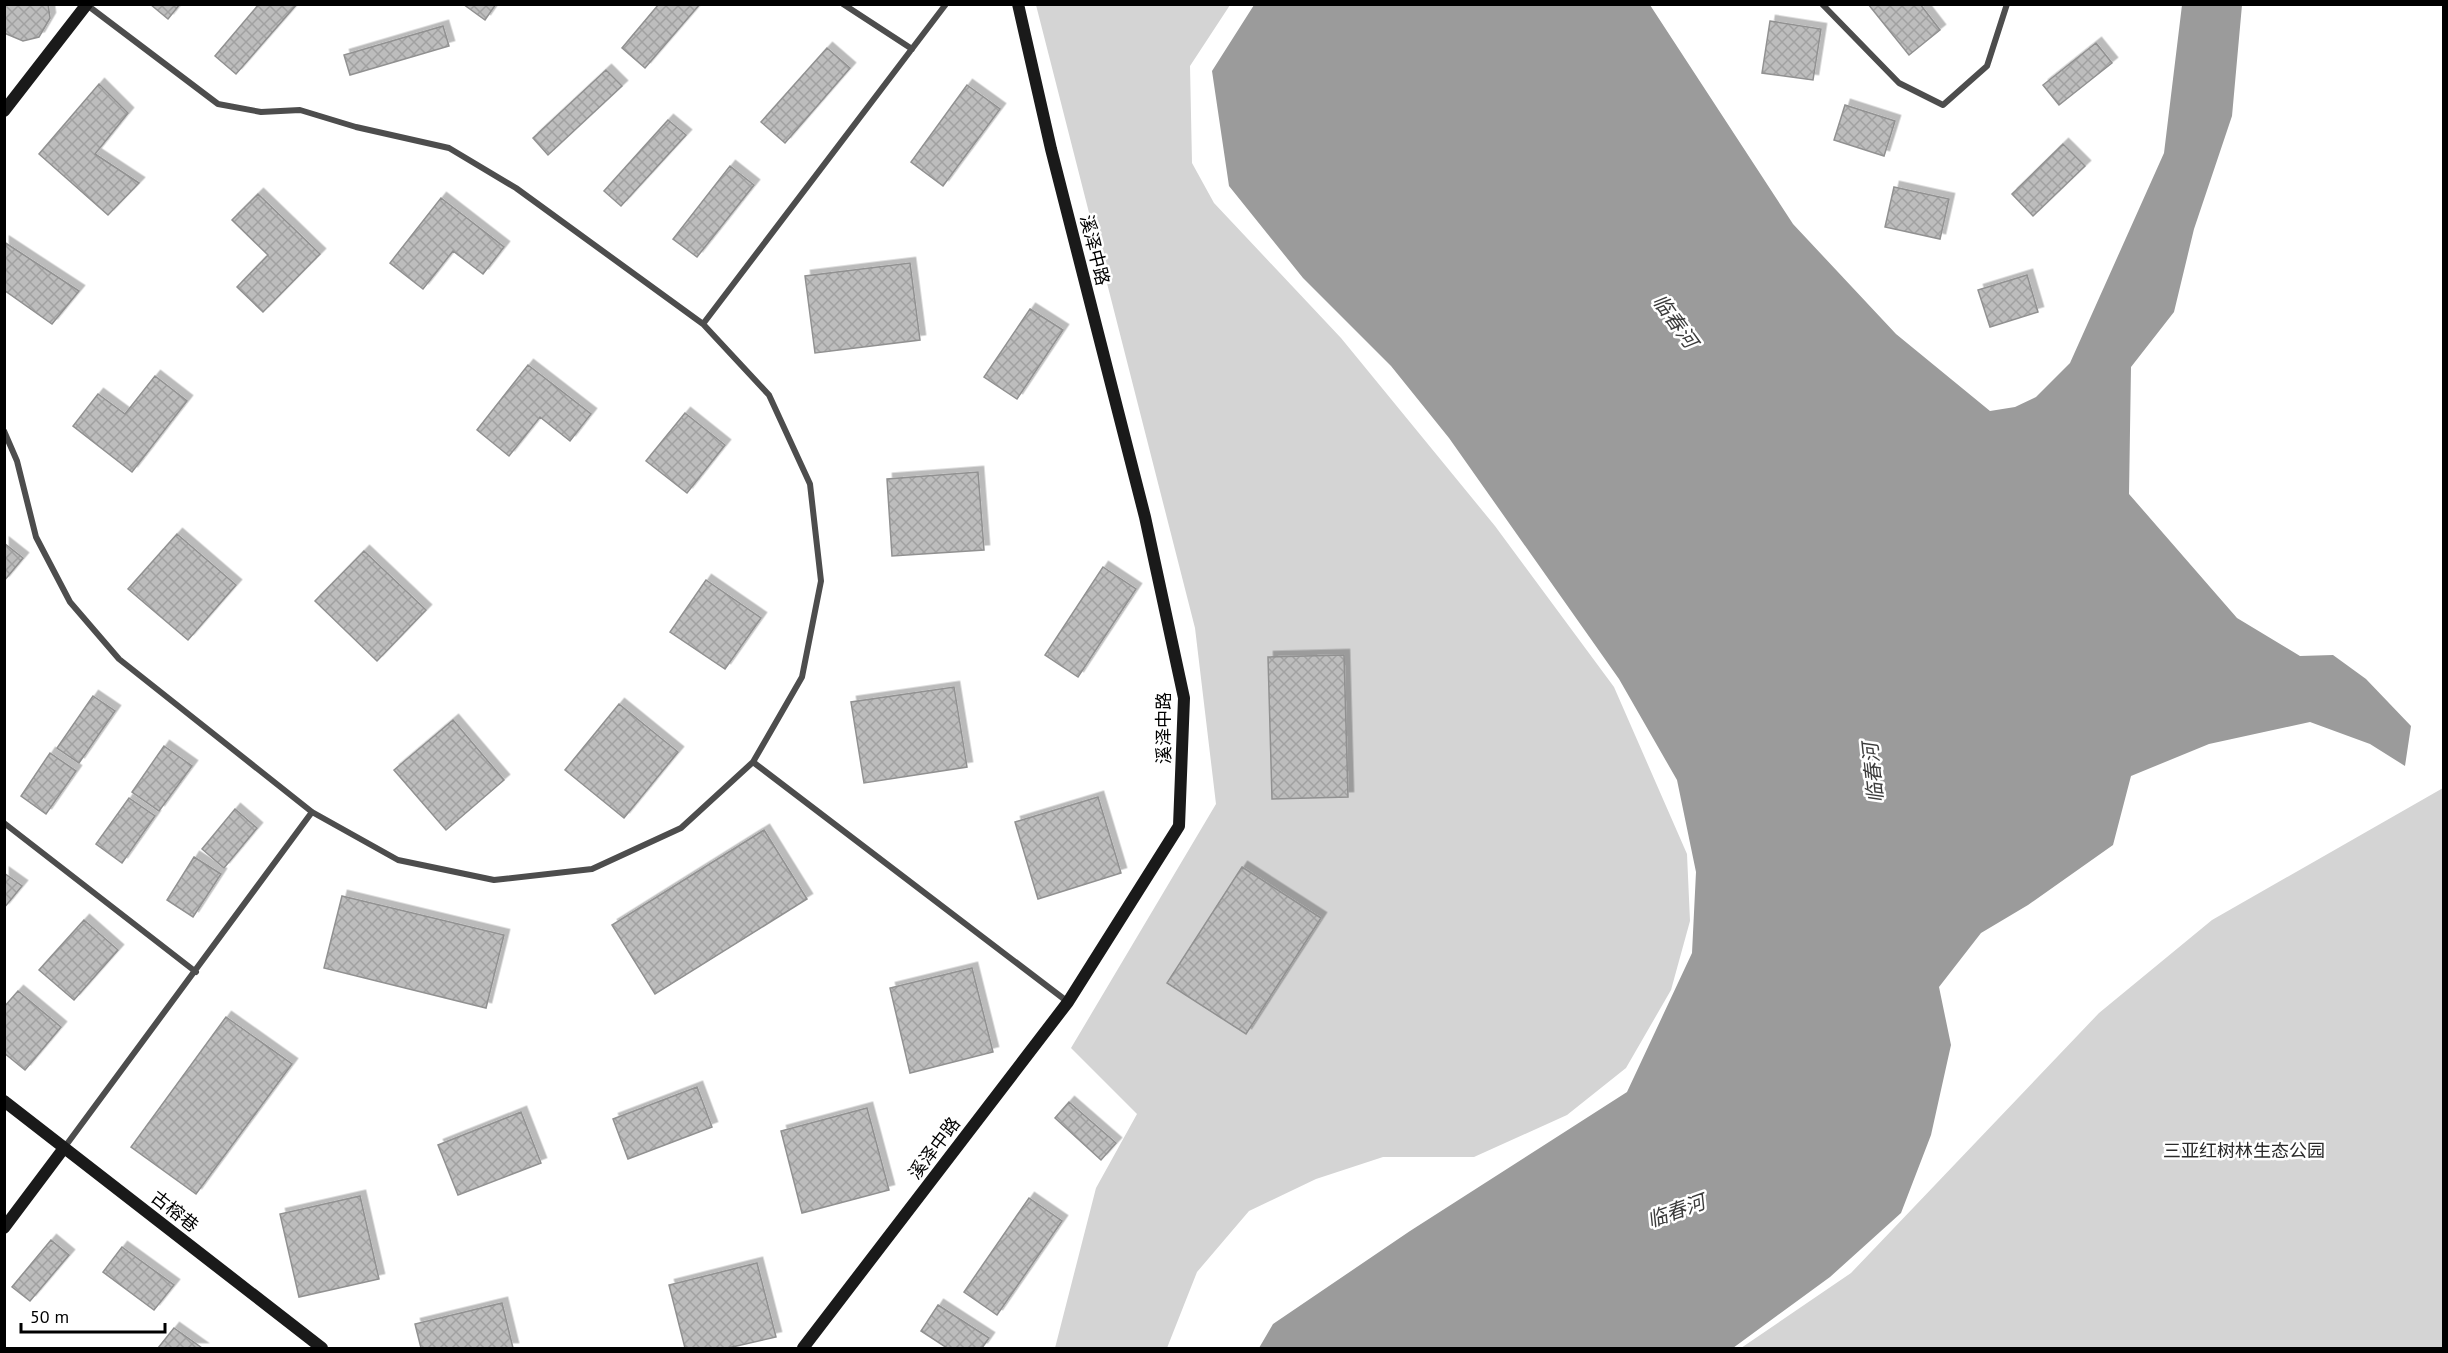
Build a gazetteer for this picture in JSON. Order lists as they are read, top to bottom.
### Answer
{
  "streets": {
    "street": ["溪泽中路", "古榕巷"]
  },
  "water": ["临春河"],
  "parks": ["三亚红树林生态公园"],
  "scale_bar": "50 m"
}
